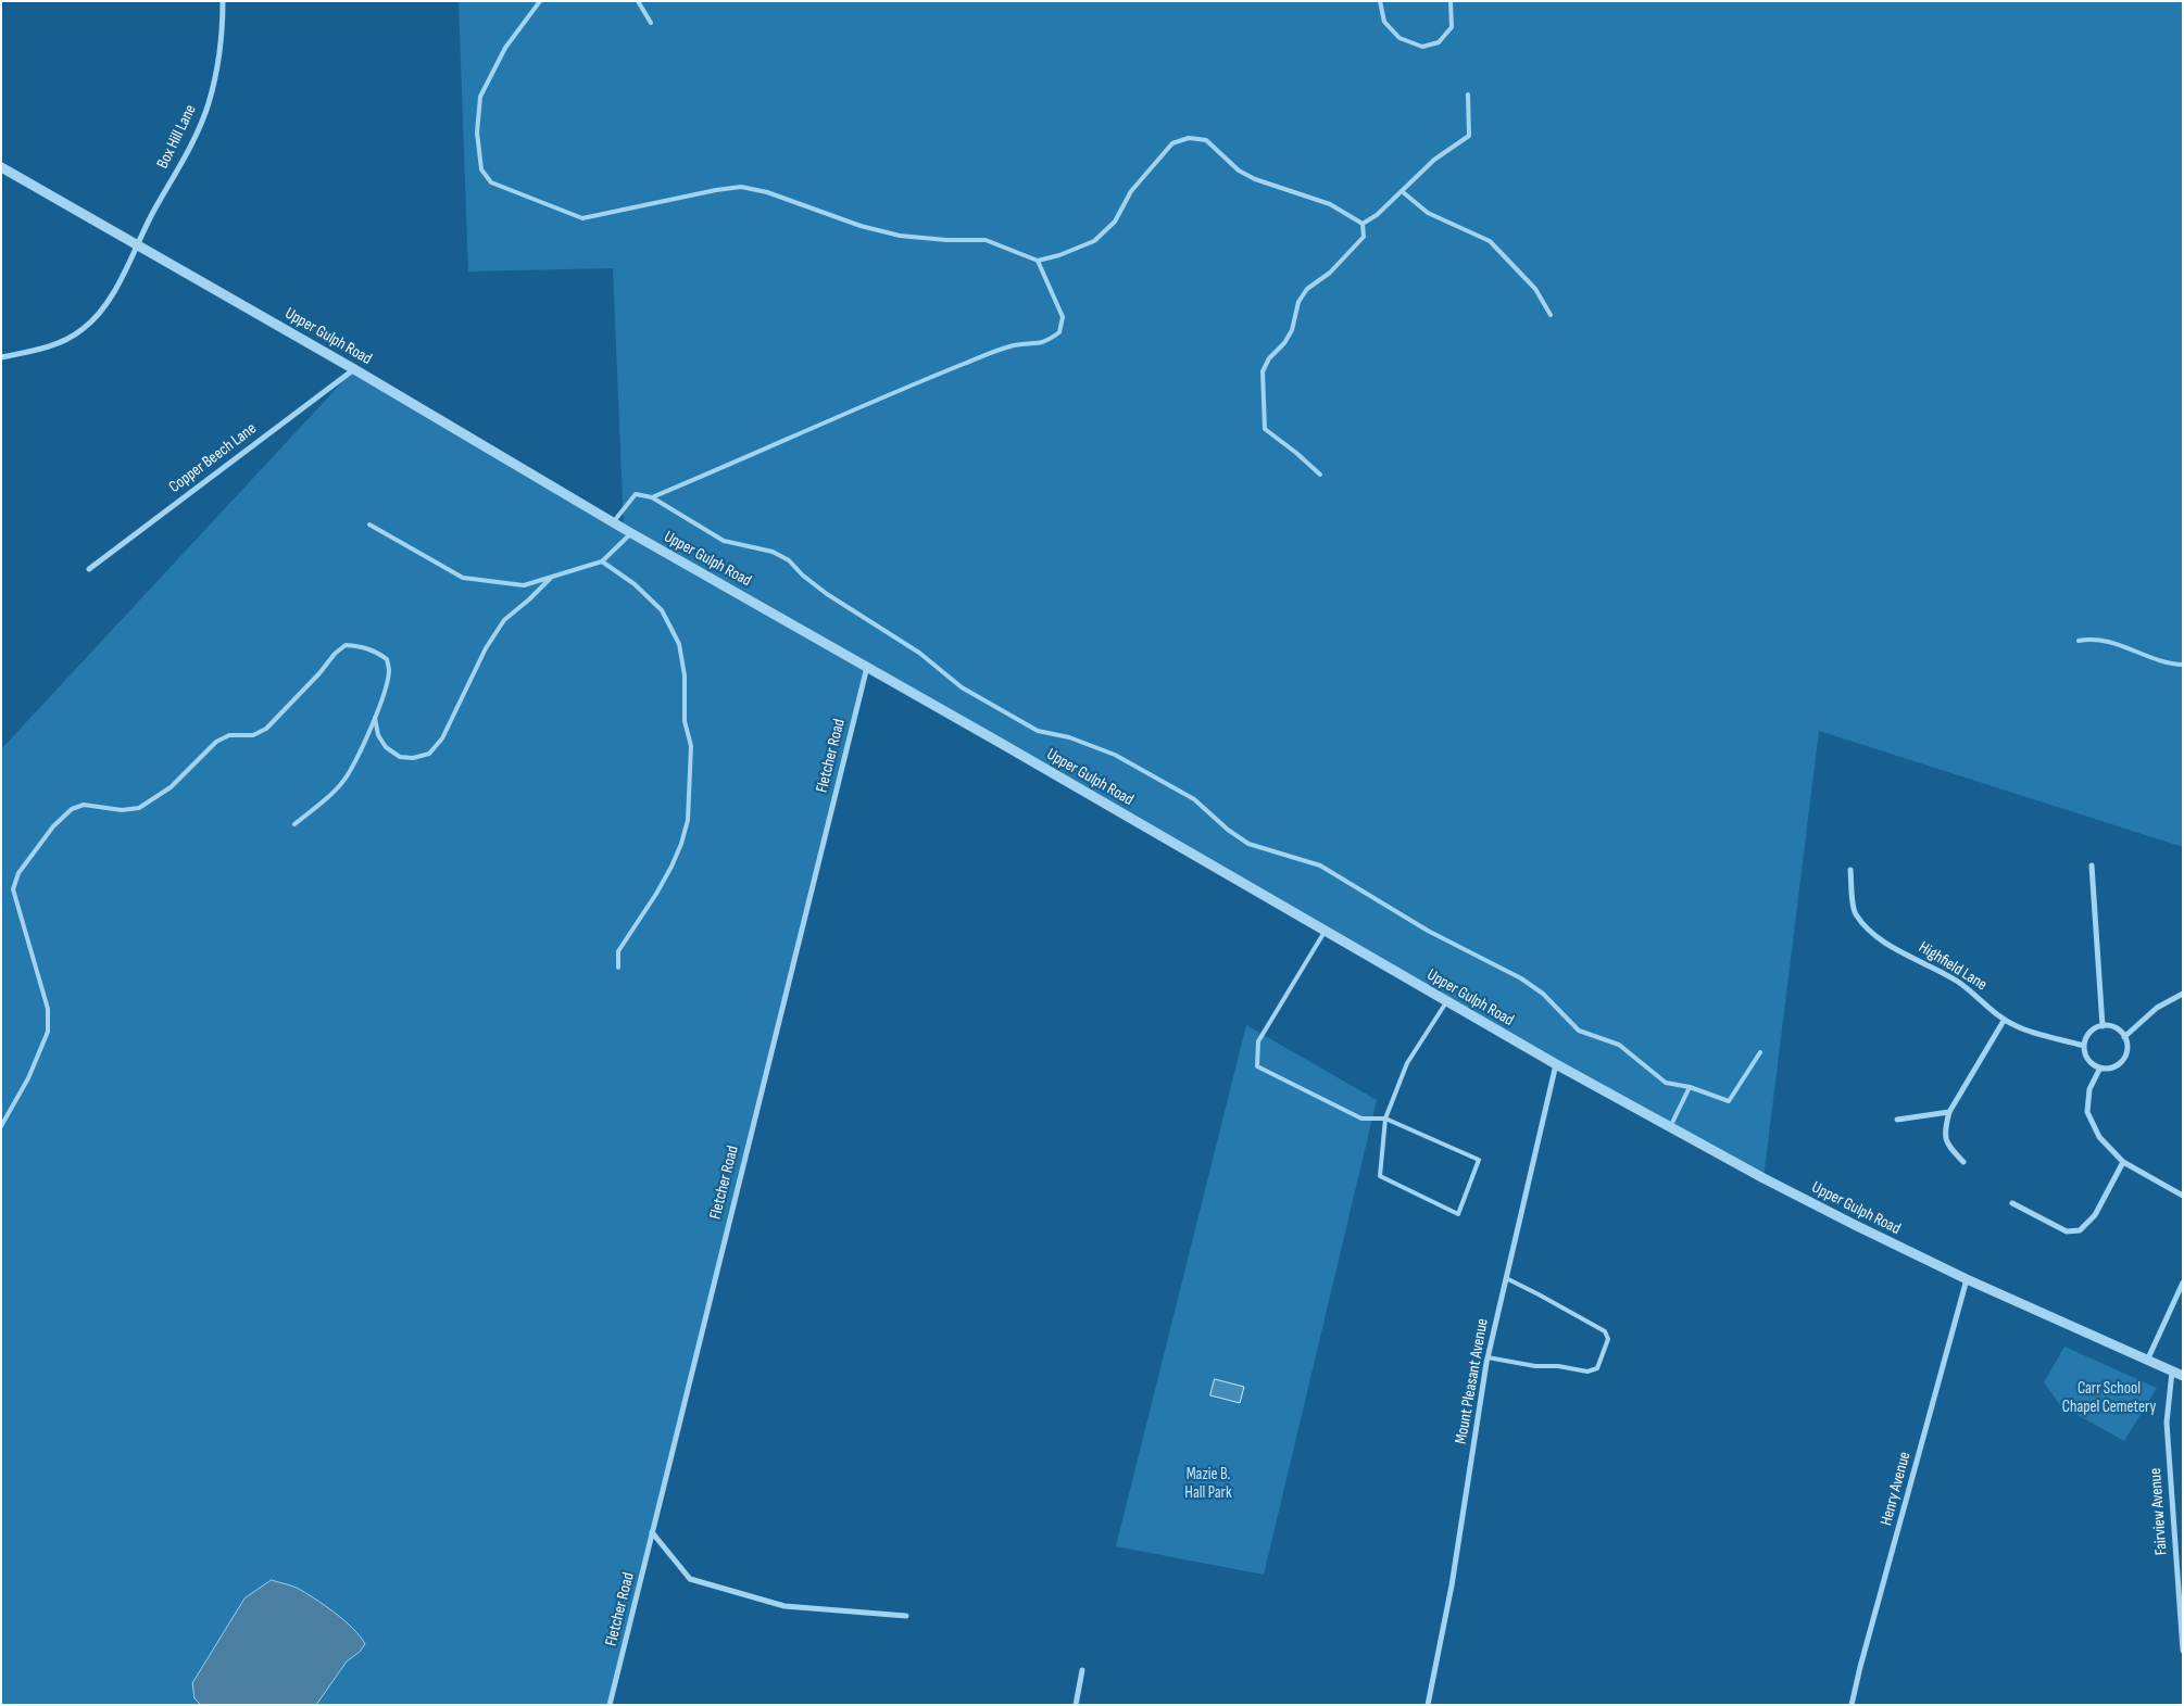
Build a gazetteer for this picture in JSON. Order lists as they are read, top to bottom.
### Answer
{
  "streets": {
    "street": [
      "Box Hill Lane",
      "Upper Gulph Road",
      "Copper Beech Lane",
      "Fletcher Road",
      "Highfield Lane",
      "Mount Pleasant Avenue",
      "Henry Avenue",
      "Fairview Avenue"
    ]
  },
  "crossings": [
    ["Box Hill Lane", "Upper Gulph Road"],
    ["Upper Gulph Road", "Copper Beech Lane"],
    ["Upper Gulph Road", "Fletcher Road"],
    ["Upper Gulph Road", "Mount Pleasant Avenue"],
    ["Upper Gulph Road", "Henry Avenue"],
    ["Upper Gulph Road", "Fairview Avenue"]
  ],
  "parks": ["Carr School Chapel Cemetery", "Mazie B. Hall Park"]
}
